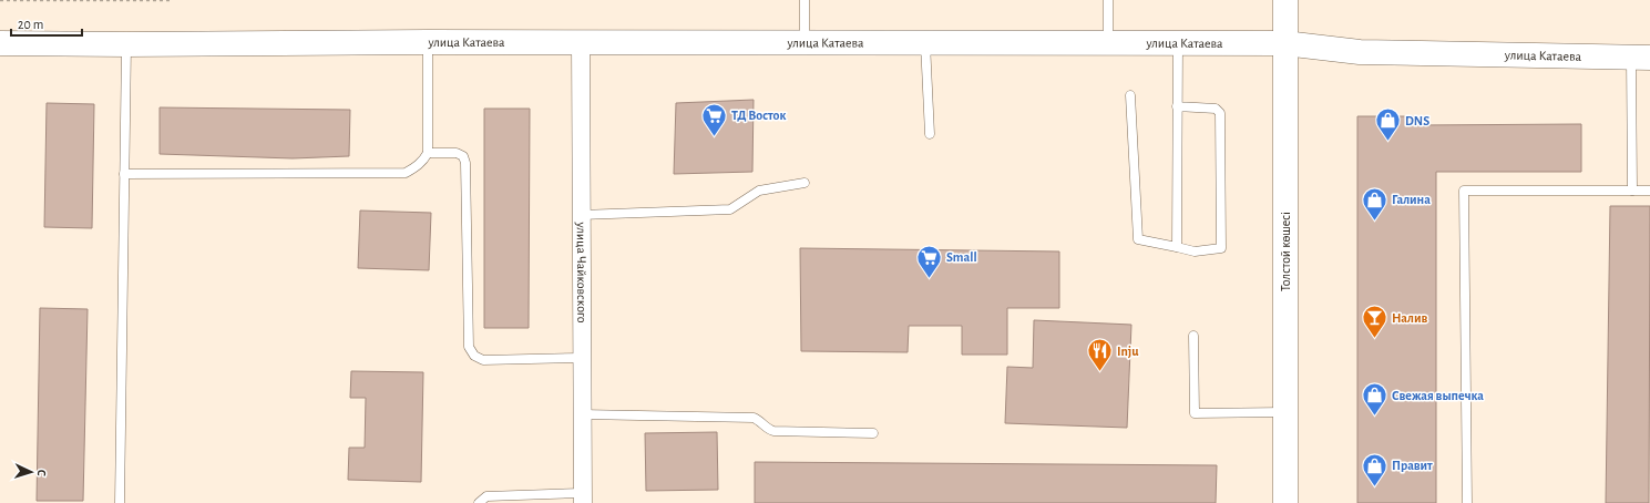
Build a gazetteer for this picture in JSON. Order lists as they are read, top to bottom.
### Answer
{
  "streets": {
    "street": ["улица Катаева", "Толстой көшесі", "улица Чайковского"]
  },
  "crossings": [
    ["улица Катаева", "Толстой көшесі"],
    ["улица Катаева", "улица Чайковского"]
  ],
  "places": {
    "supermarket": ["ТД Восток", "Small"],
    "shop": [
      "DNS",
      "Галина",
      "Свежая выпечка",
      "Правит"
    ],
    "bar": ["Налив"],
    "restaurant": ["Inju"]
  },
  "scale_bar": "20 m",
  "north": "right"
}
